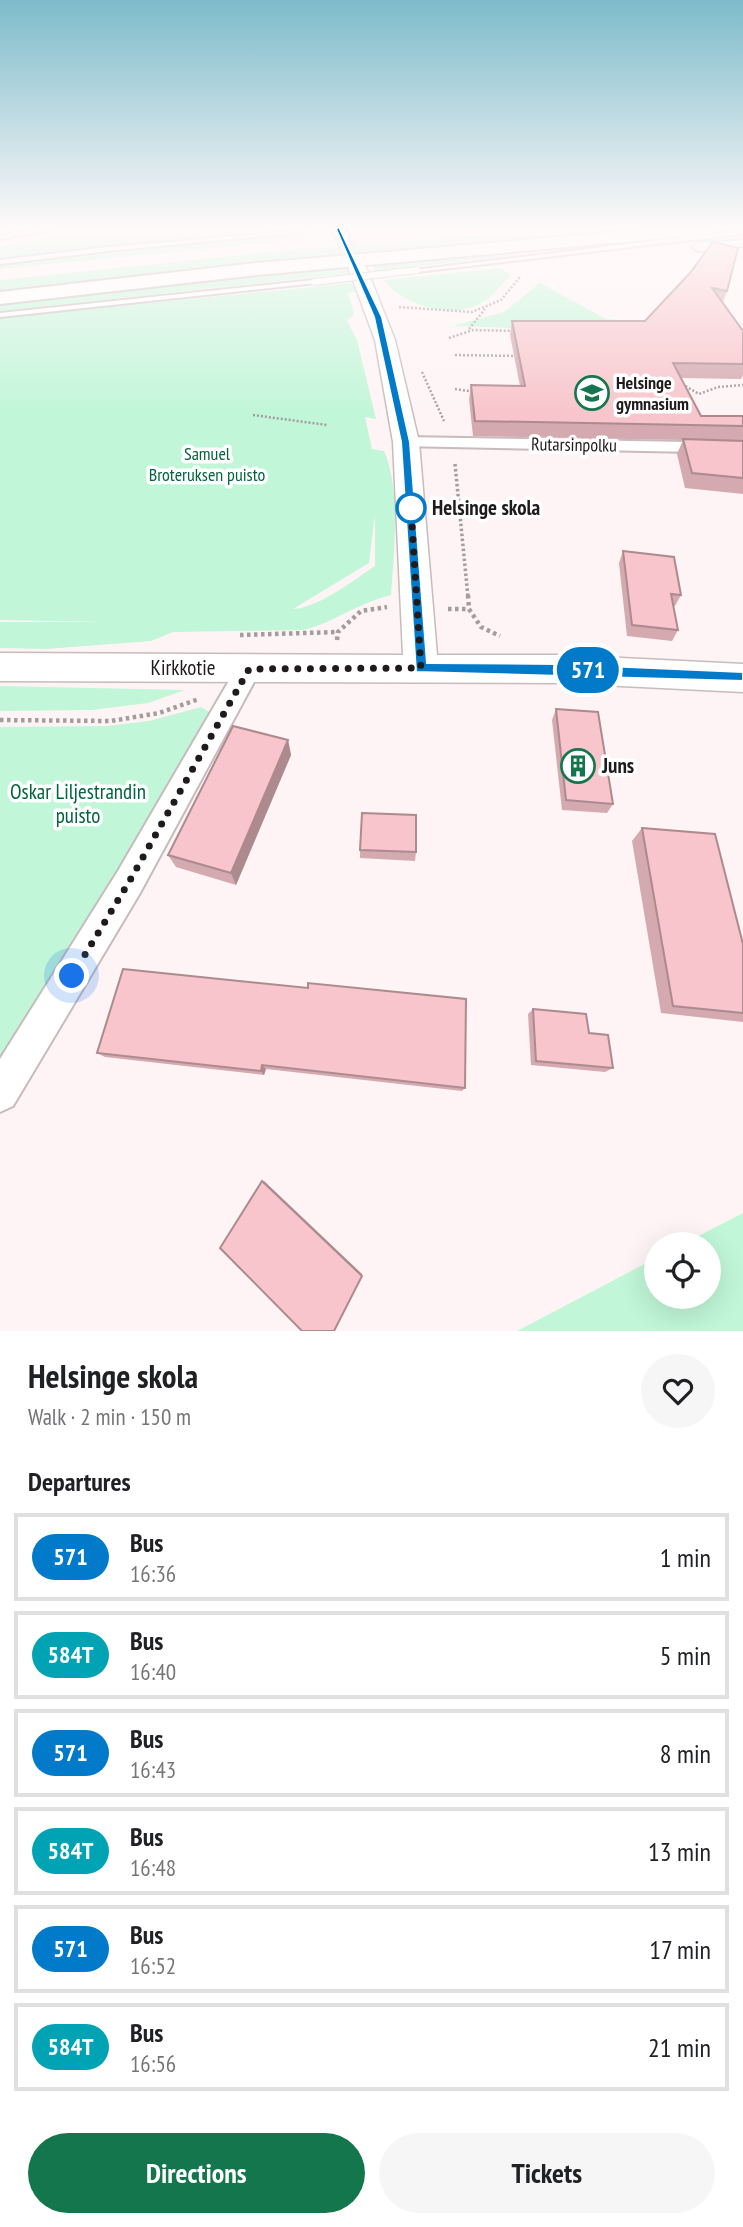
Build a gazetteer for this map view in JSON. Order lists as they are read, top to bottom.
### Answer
{
  "streets": {
    "street": ["Rutarsinpolku", "Kirkkotie"]
  },
  "parks": ["Samuel Broteruksen puisto", "Oskar Liljestrandin puisto"],
  "places": {
    "school or university": ["Helsinge gymnasium"],
    "other": ["Helsinge skola"],
    "building": ["Juns"]
  },
  "lines": ["bus line 571"],
  "page": {
    "on_map": "571",
    "heading": [
      ["Helsinge skola", "Walk · 2 min · 150 m"],
      "Departures"
    ],
    "list": [
      {
        "mark": "571",
        "name": "Bus",
        "note": "16:36",
        "value": "1 min"
      },
      {
        "mark": "584T",
        "name": "Bus",
        "note": "16:40",
        "value": "5 min"
      },
      {
        "mark": "571",
        "name": "Bus",
        "note": "16:43",
        "value": "8 min"
      },
      {
        "mark": "584T",
        "name": "Bus",
        "note": "16:48",
        "value": "13 min"
      },
      {
        "mark": "571",
        "name": "Bus",
        "note": "16:52",
        "value": "17 min"
      },
      {
        "mark": "584T",
        "name": "Bus",
        "note": "16:56",
        "value": "21 min"
      }
    ],
    "buttons": ["Directions", "Tickets"]
  }
}
